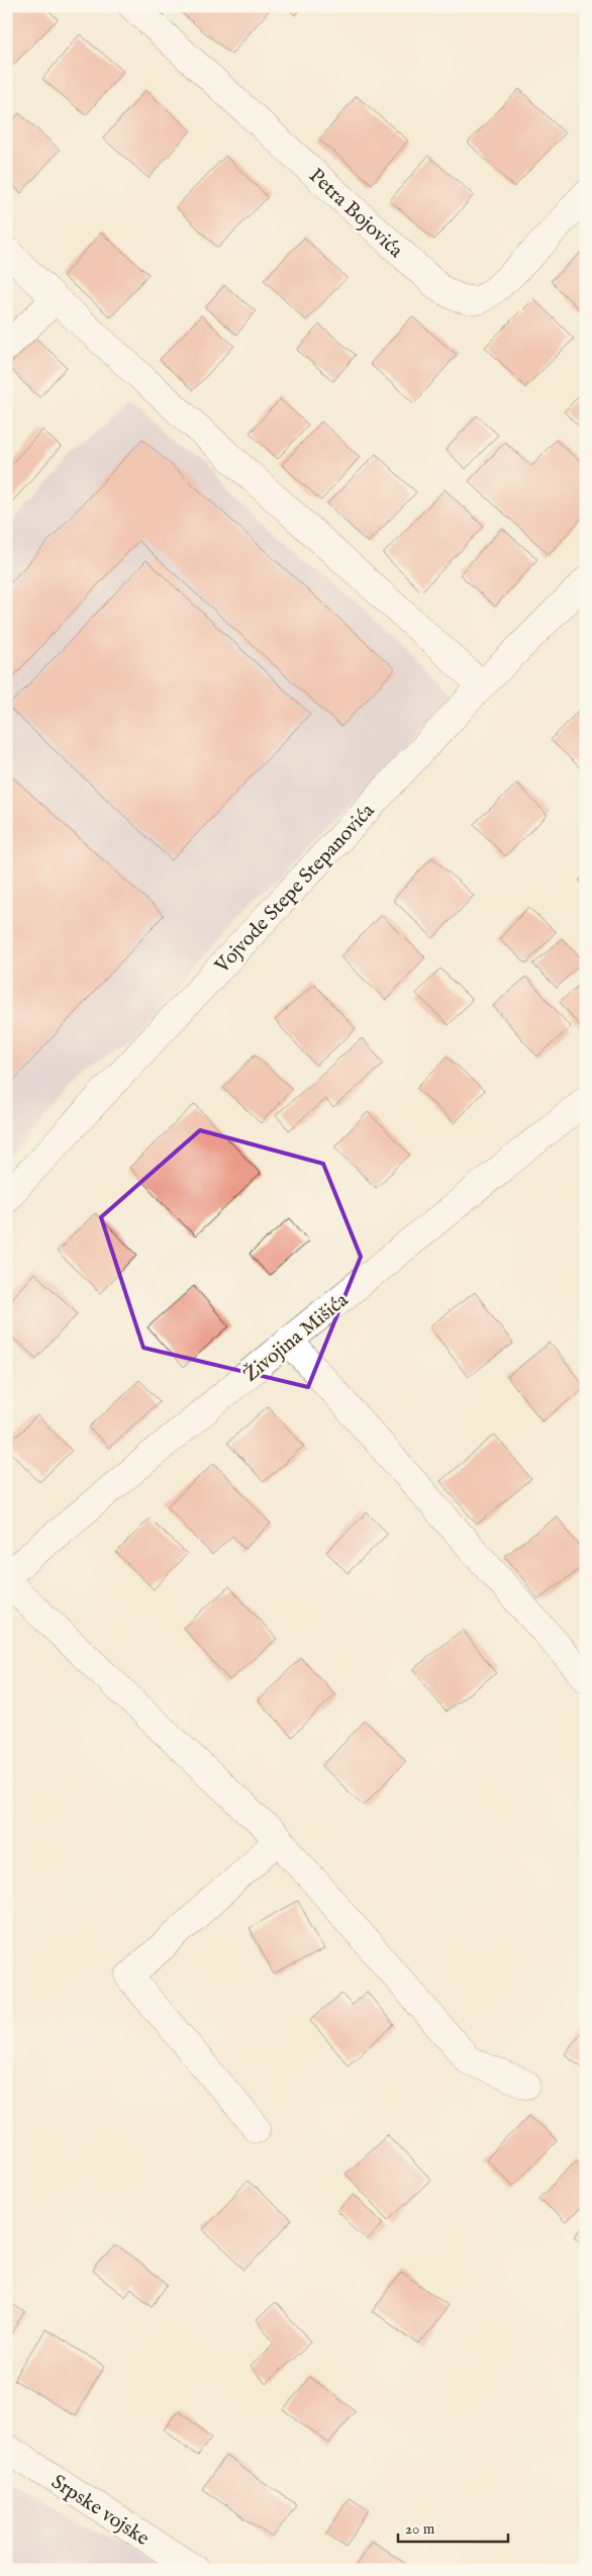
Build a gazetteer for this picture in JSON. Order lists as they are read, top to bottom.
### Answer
{
  "streets": {
    "street": [
      "Petra Bojovića",
      "Vojvode Stepe Stepanovića",
      "Živojina Mišića",
      "Srpske vojske"
    ]
  },
  "scale_bar": "20 m"
}
